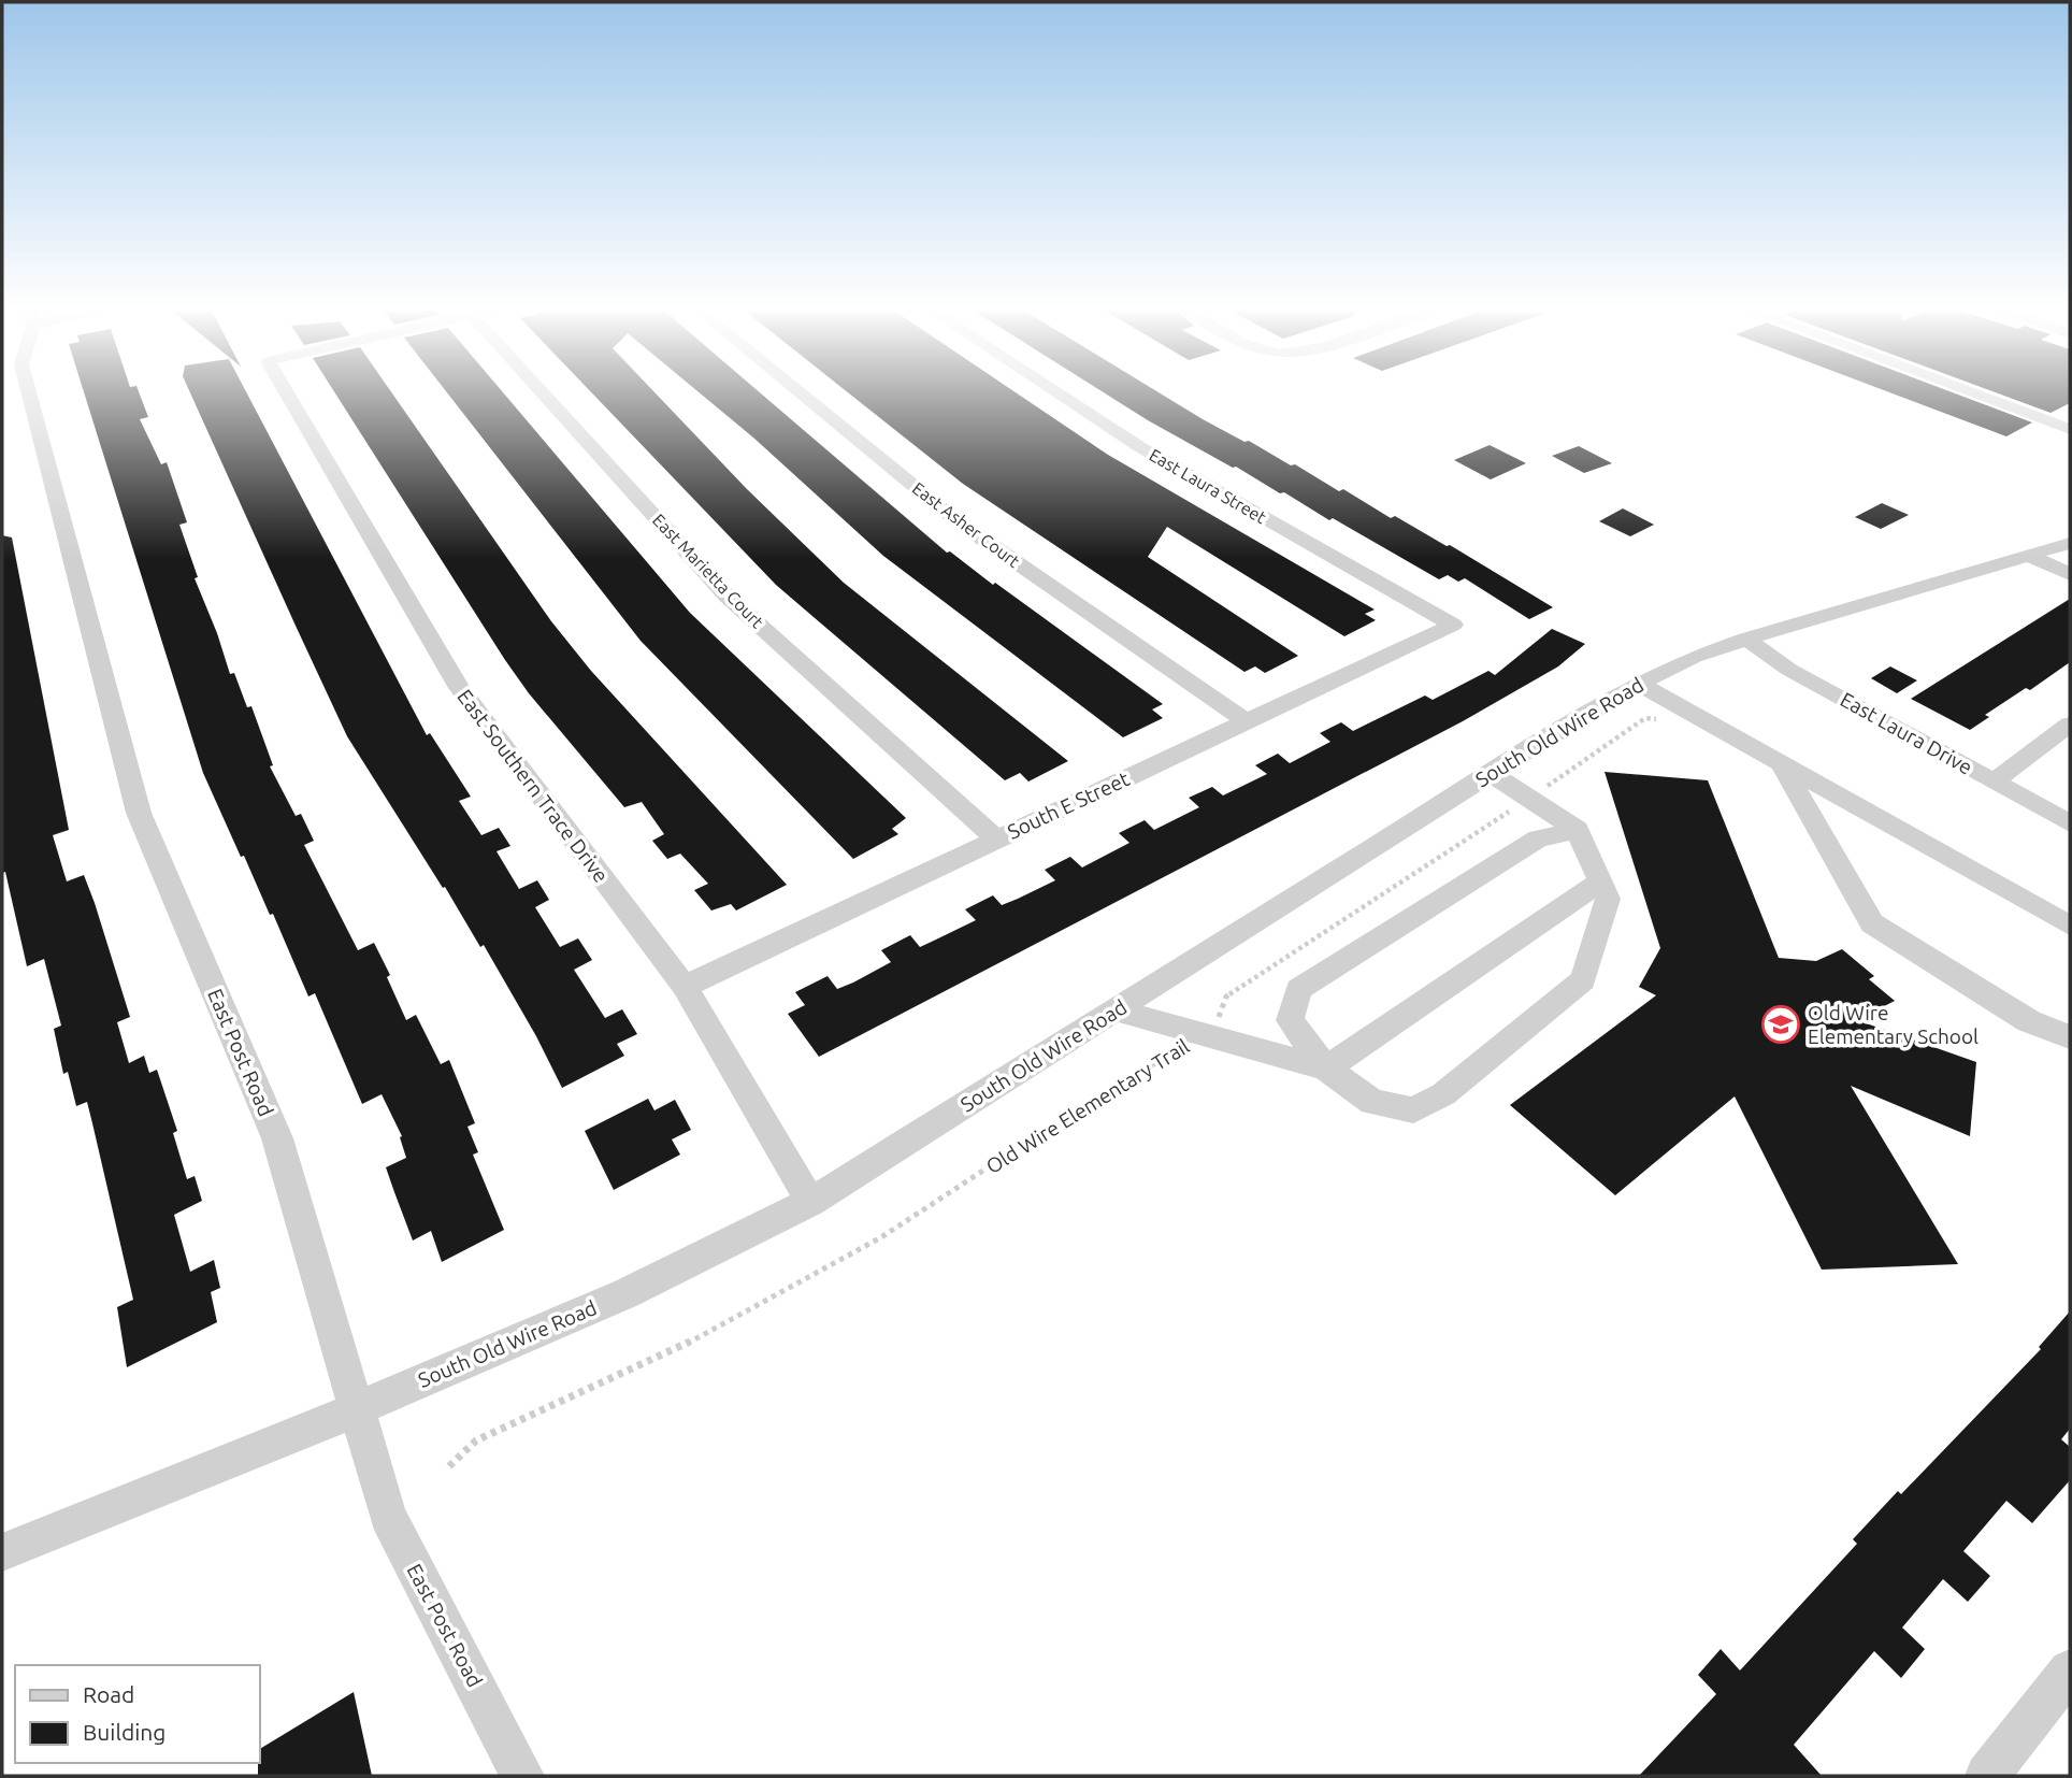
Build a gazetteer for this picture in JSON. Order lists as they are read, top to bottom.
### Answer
{
  "streets": {
    "street": [
      "East Laura Street",
      "East Asher Court",
      "East Marietta Court",
      "South Old Wire Road",
      "East Laura Drive",
      "East Southern Trace Drive",
      "South E Street",
      "East Post Road"
    ],
    "path": ["Old Wire Elementary Trail"]
  },
  "crossings": [
    ["East Laura Street", "South E Street"],
    ["East Asher Court", "South E Street"],
    ["East Marietta Court", "South E Street"],
    ["South Old Wire Road", "East Laura Drive"],
    ["South Old Wire Road", "East Southern Trace Drive"],
    ["South Old Wire Road", "East Post Road"],
    ["East Southern Trace Drive", "South E Street"]
  ],
  "places": {
    "school or university": ["Old Wire Elementary School"]
  },
  "legend": ["Road", "Building"]
}
